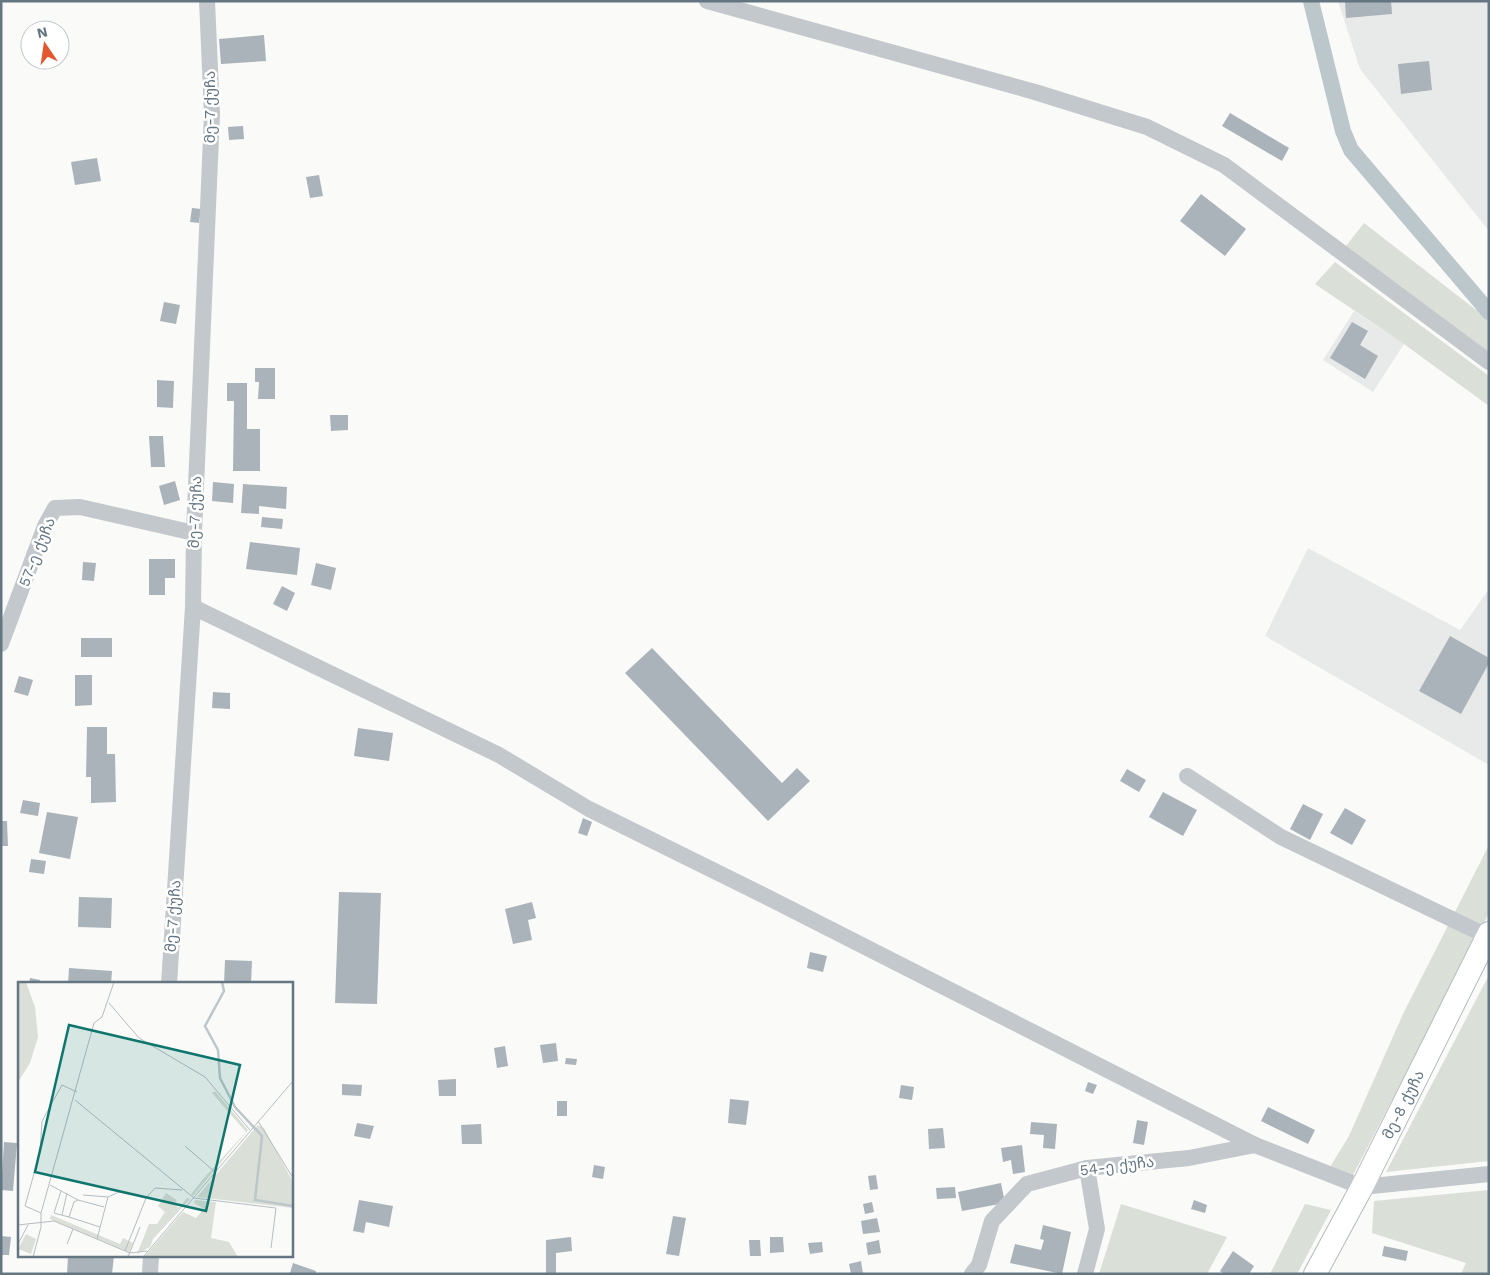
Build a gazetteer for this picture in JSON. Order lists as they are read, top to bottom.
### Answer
{
  "streets": {
    "street": [
      "მე-7 ქუჩა",
      "57-ე ქუჩა",
      "მე-8 ქუჩა",
      "54-ე ქუჩა"
    ]
  },
  "crossings": [
    ["მე-7 ქუჩა", "57-ე ქუჩა"]
  ],
  "north": "top"
}
